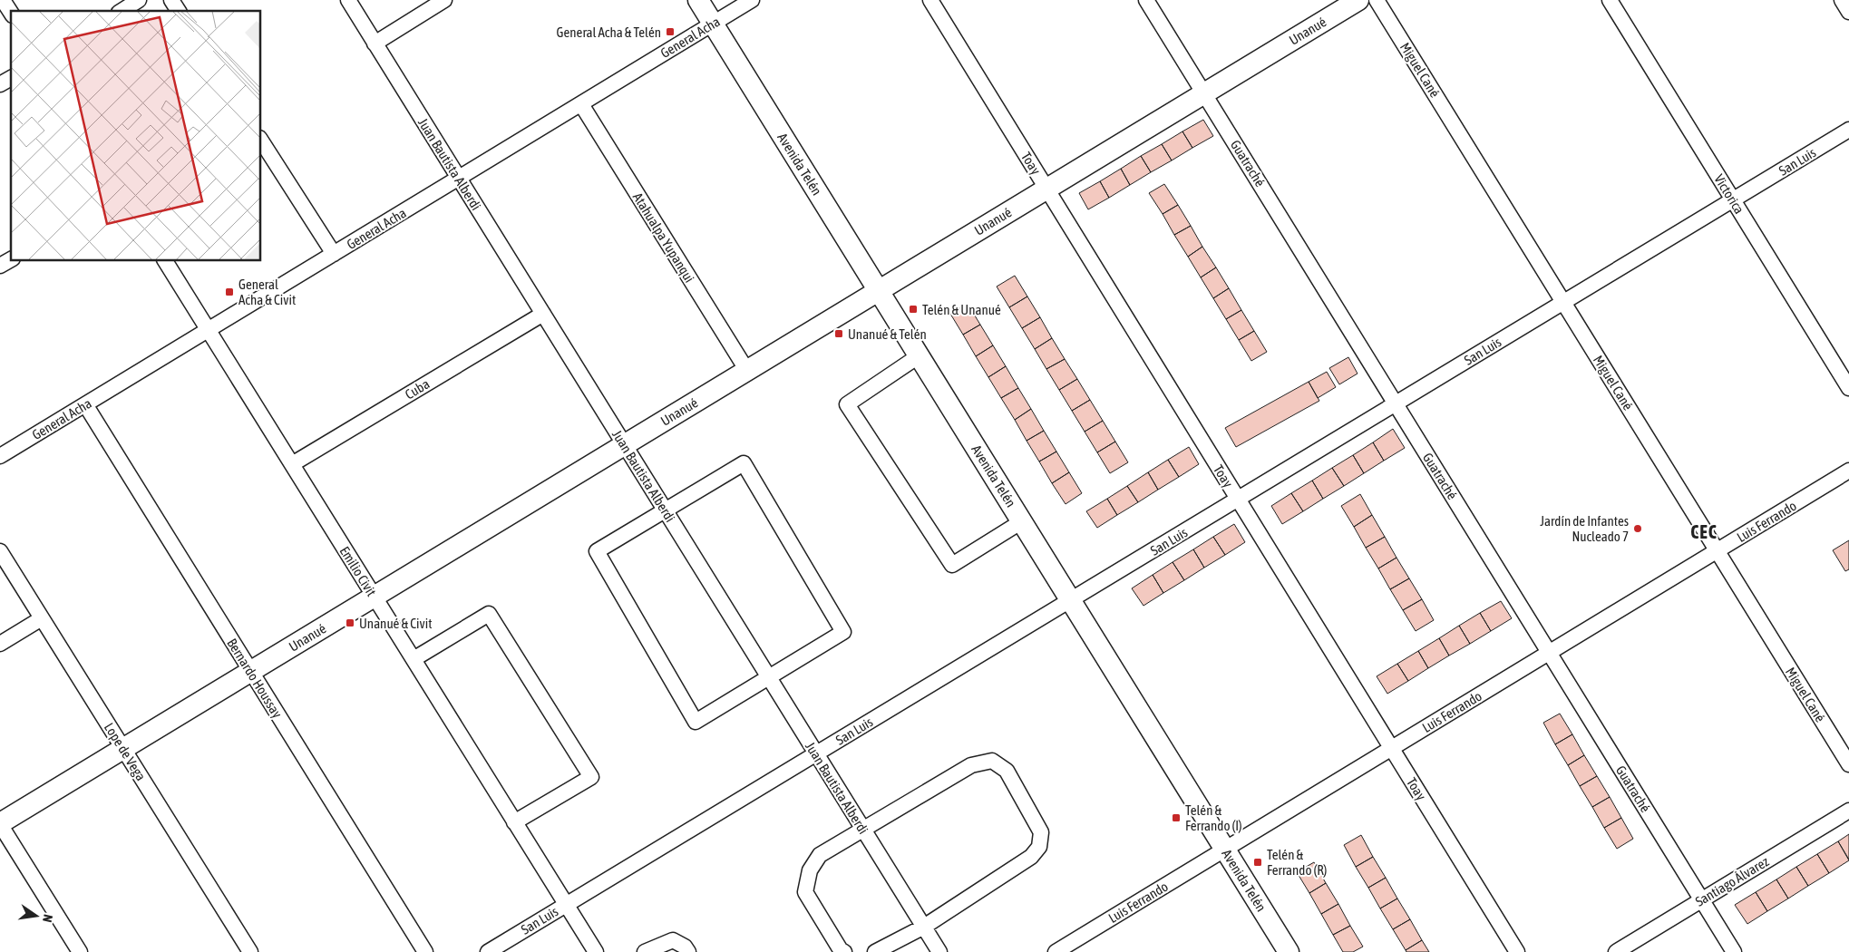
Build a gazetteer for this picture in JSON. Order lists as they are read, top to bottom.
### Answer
{
  "streets": {
    "street": [
      "Unanué",
      "General Acha",
      "Miguel Cané",
      "San Luis",
      "Toay",
      "Guatraché",
      "Juan Bautista Alberdi",
      "Avenida Telén",
      "Victorica",
      "Atahualpa Yupanqui",
      "Cuba",
      "Luis Ferrando",
      "Emilio Civit",
      "Bernardo Houssay",
      "Lope de Vega",
      "Santiago Álvarez"
    ]
  },
  "crossings": [
    ["Unanué", "Toay"],
    ["Unanué", "Guatraché"],
    ["Unanué", "Juan Bautista Alberdi"],
    ["Unanué", "Avenida Telén"],
    ["Unanué", "Atahualpa Yupanqui"],
    ["Unanué", "Emilio Civit"],
    ["Unanué", "Bernardo Houssay"],
    ["Unanué", "Lope de Vega"],
    ["General Acha", "Juan Bautista Alberdi"],
    ["General Acha", "Avenida Telén"],
    ["General Acha", "Atahualpa Yupanqui"],
    ["General Acha", "Emilio Civit"],
    ["General Acha", "Bernardo Houssay"],
    ["Miguel Cané", "San Luis"],
    ["Miguel Cané", "Luis Ferrando"],
    ["San Luis", "Toay"],
    ["San Luis", "Guatraché"],
    ["San Luis", "Juan Bautista Alberdi"],
    ["San Luis", "Avenida Telén"],
    ["San Luis", "Victorica"],
    ["San Luis", "Emilio Civit"],
    ["Toay", "Luis Ferrando"],
    ["Guatraché", "Luis Ferrando"],
    ["Guatraché", "Santiago Álvarez"],
    ["Juan Bautista Alberdi", "Cuba"],
    ["Avenida Telén", "Luis Ferrando"],
    ["Cuba", "Emilio Civit"]
  ],
  "districts": ["CEC"],
  "places": {
    "transit": [
      "General Acha & Telén",
      "General Acha & Civit",
      "Telén & Unanué",
      "Unanué & Telén",
      "Unanué & Civit",
      "Telén & Ferrando (I)",
      "Telén & Ferrando (R)"
    ],
    "other": ["Jardín de Infantes Nucleado 7"]
  },
  "north": "right"
}
